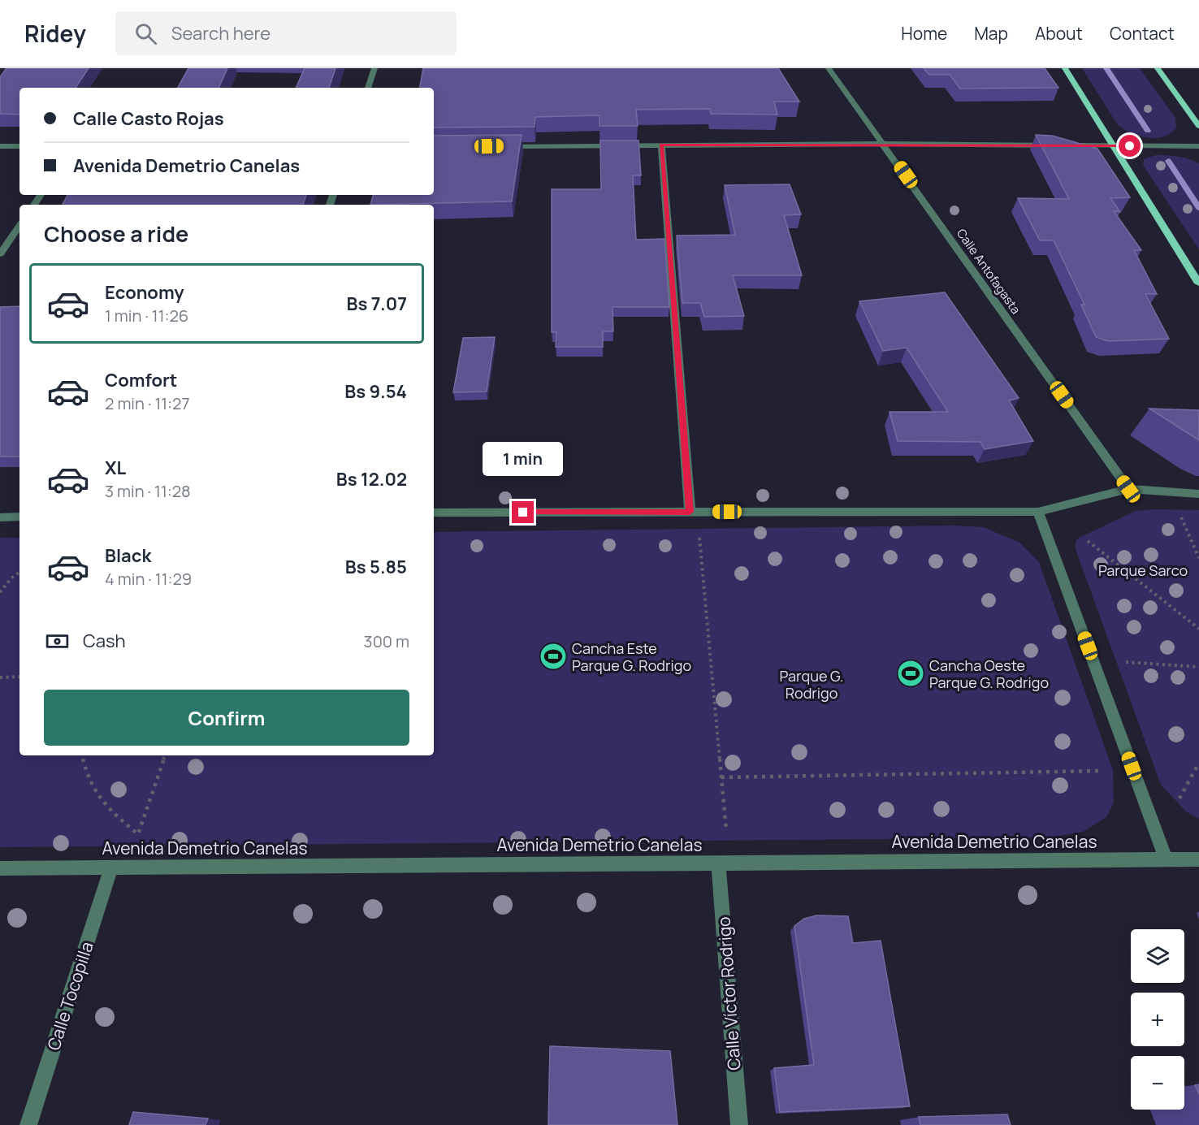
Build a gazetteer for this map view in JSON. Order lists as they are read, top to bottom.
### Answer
{
  "streets": {
    "street": [
      "Calle Antofagasta",
      "Avenida Demetrio Canelas",
      "Calle Víctor Rodrigo",
      "Calle Tocopilla"
    ]
  },
  "crossings": [
    ["Avenida Demetrio Canelas", "Calle Víctor Rodrigo"],
    ["Avenida Demetrio Canelas", "Calle Tocopilla"]
  ],
  "parks": ["Parque Sarco", "Parque G. Rodrigo"],
  "places": {
    "sports": ["Cancha Este Parque G. Rodrigo", "Cancha Oeste Parque G. Rodrigo"]
  },
  "page": {
    "header": "Ridey",
    "search": "Search here",
    "nav": [
      "Home",
      "Map",
      "About",
      "Contact"
    ],
    "banner": ["Calle Casto Rojas", "Avenida Demetrio Canelas"],
    "heading": "Choose a ride",
    "list": [
      {
        "name": "Economy",
        "note": "1 min · 11:26",
        "value": "Bs 7.07"
      },
      {
        "name": "Comfort",
        "note": "2 min · 11:27",
        "value": "Bs 9.54"
      },
      {
        "name": "XL",
        "note": "3 min · 11:28",
        "value": "Bs 12.02"
      },
      {
        "name": "Black",
        "note": "4 min · 11:29",
        "value": "Bs 5.85"
      }
    ],
    "bubble": "1 min",
    "pay": ["Cash", "300 m"],
    "buttons": "Confirm",
    "map_buttons": ["+", "−"]
  }
}
